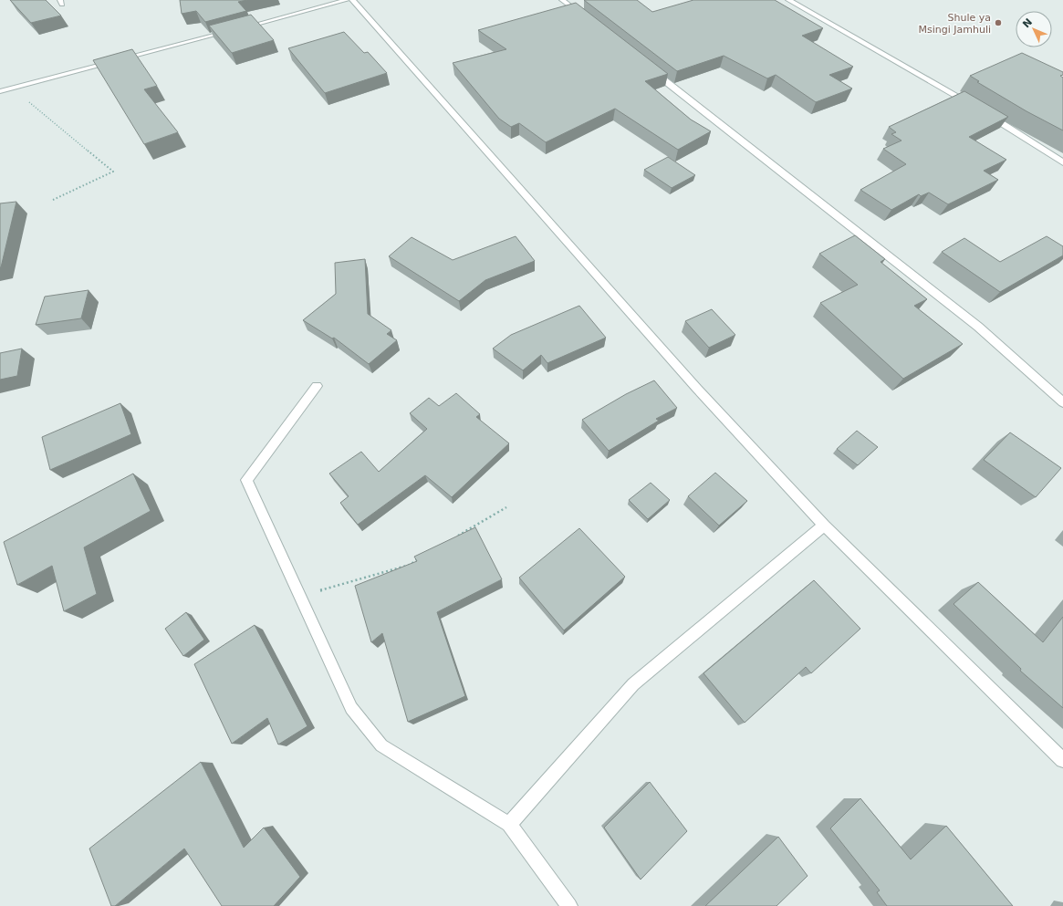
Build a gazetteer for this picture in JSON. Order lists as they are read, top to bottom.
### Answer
{
  "places": ["Shule ya Msingi Jamhuli"],
  "north": "top left"
}
